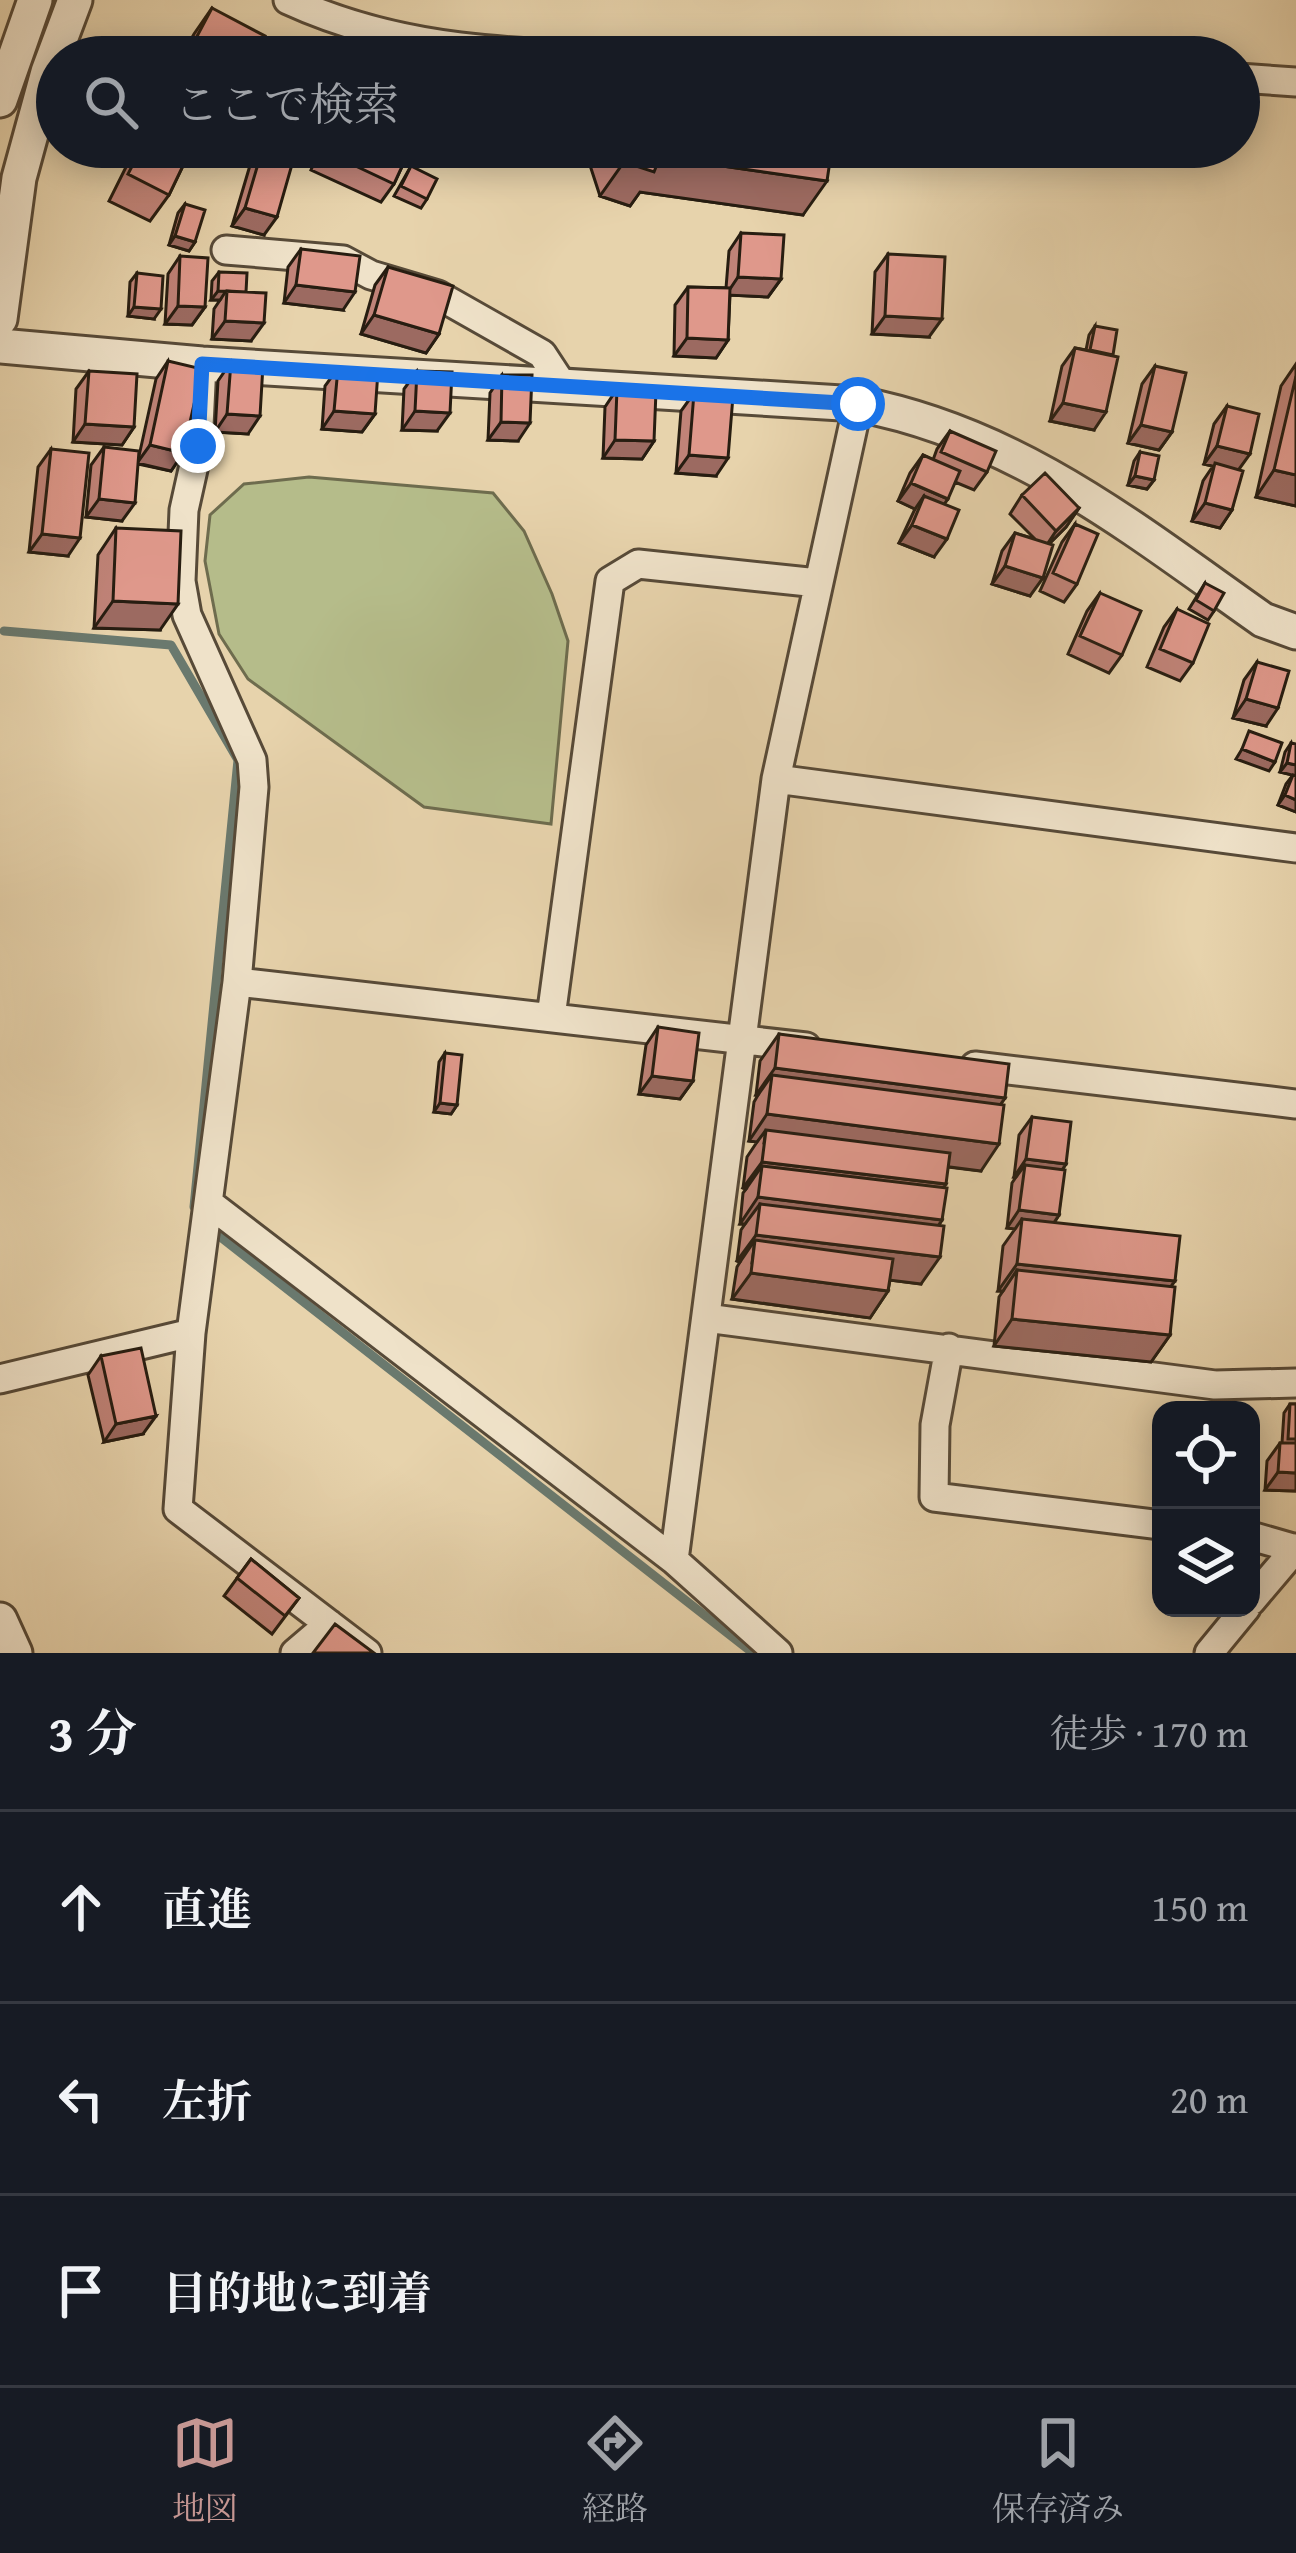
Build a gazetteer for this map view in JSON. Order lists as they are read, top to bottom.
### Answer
{
  "page": {
    "search": "ここで検索",
    "heading": ["3 分", "徒歩 · 170 m"],
    "list": [
      ["直進", "150 m"],
      ["左折", "20 m"],
      "目的地に到着"
    ],
    "nav": ["地図", "経路", "保存済み"]
  }
}
